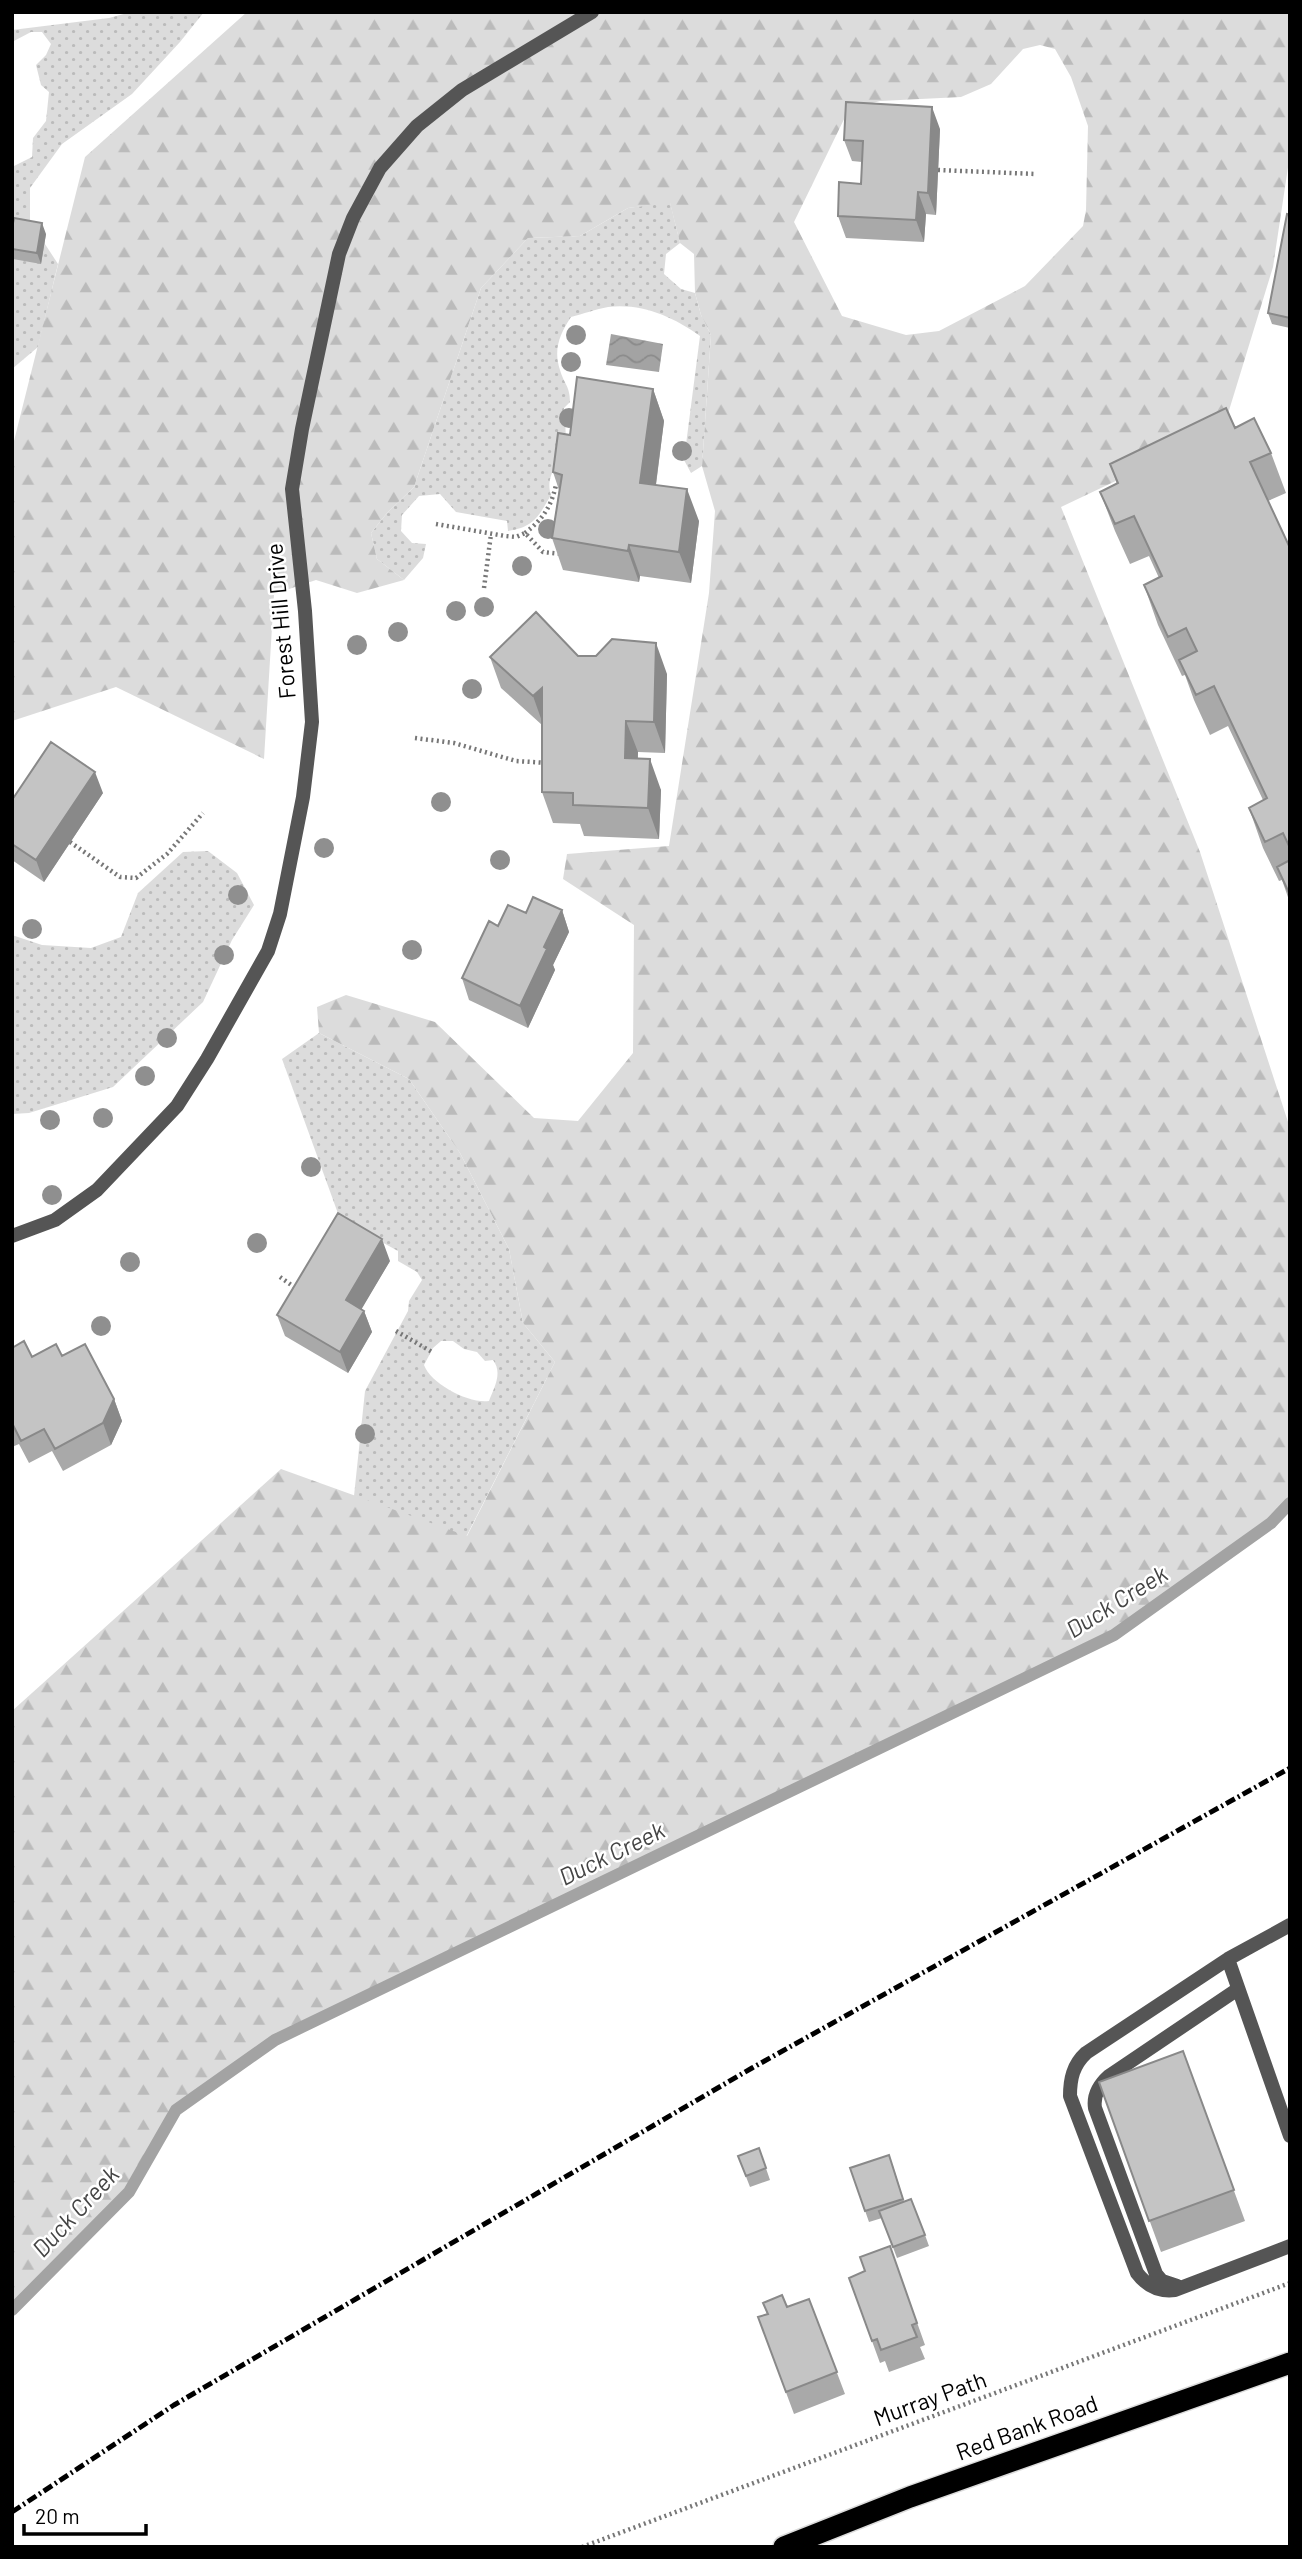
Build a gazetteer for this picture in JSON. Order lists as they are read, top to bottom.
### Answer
{
  "streets": {
    "highway": ["Red Bank Road"],
    "street": ["Forest Hill Drive"],
    "path": ["Murray Path"]
  },
  "water": ["Duck Creek"],
  "scale_bar": "20 m"
}
